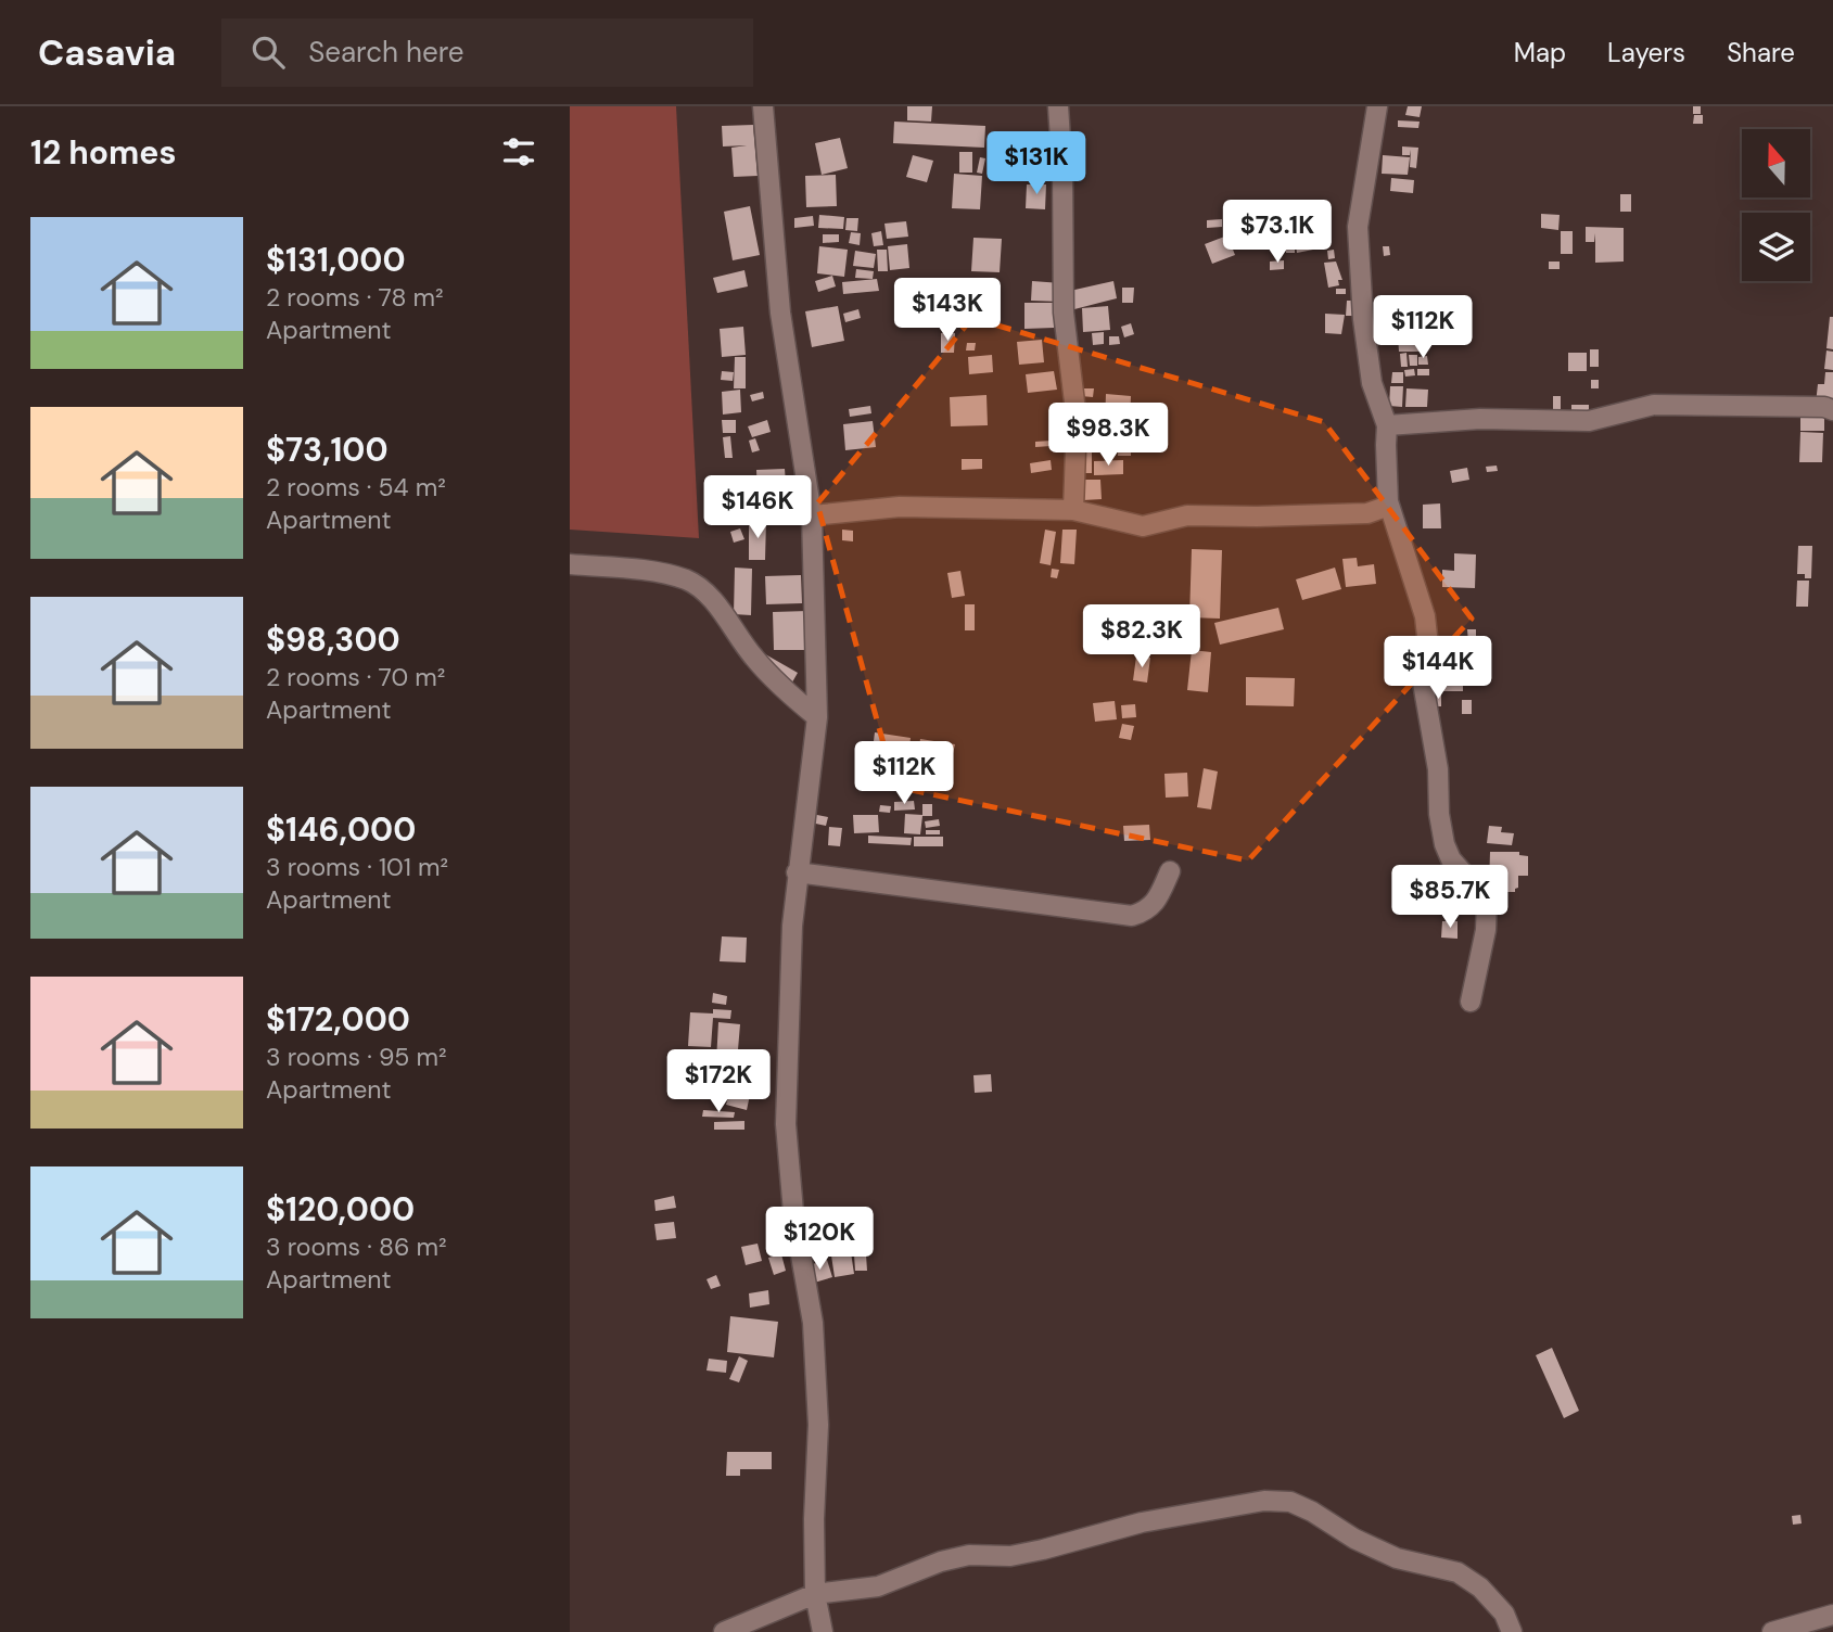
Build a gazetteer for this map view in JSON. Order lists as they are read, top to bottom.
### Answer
{
  "north": "top",
  "page": {
    "header": "Casavia",
    "search": "Search here",
    "nav": ["Map", "Layers", "Share"],
    "heading": "12 homes",
    "price": [
      "$131K",
      "$73.1K",
      "$143K",
      "$112K",
      "$98.3K",
      "$146K",
      "$82.3K",
      "$144K",
      "$112K",
      "$85.7K",
      "$172K",
      "$120K"
    ],
    "list": [
      {
        "name": "$131,000",
        "note": "2 rooms · 78 m² · Apartment"
      },
      {
        "name": "$73,100",
        "note": "2 rooms · 54 m² · Apartment"
      },
      {
        "name": "$98,300",
        "note": "2 rooms · 70 m² · Apartment"
      },
      {
        "name": "$146,000",
        "note": "3 rooms · 101 m² · Apartment"
      },
      {
        "name": "$172,000",
        "note": "3 rooms · 95 m² · Apartment"
      },
      {
        "name": "$120,000",
        "note": "3 rooms · 86 m² · Apartment"
      }
    ]
  }
}
